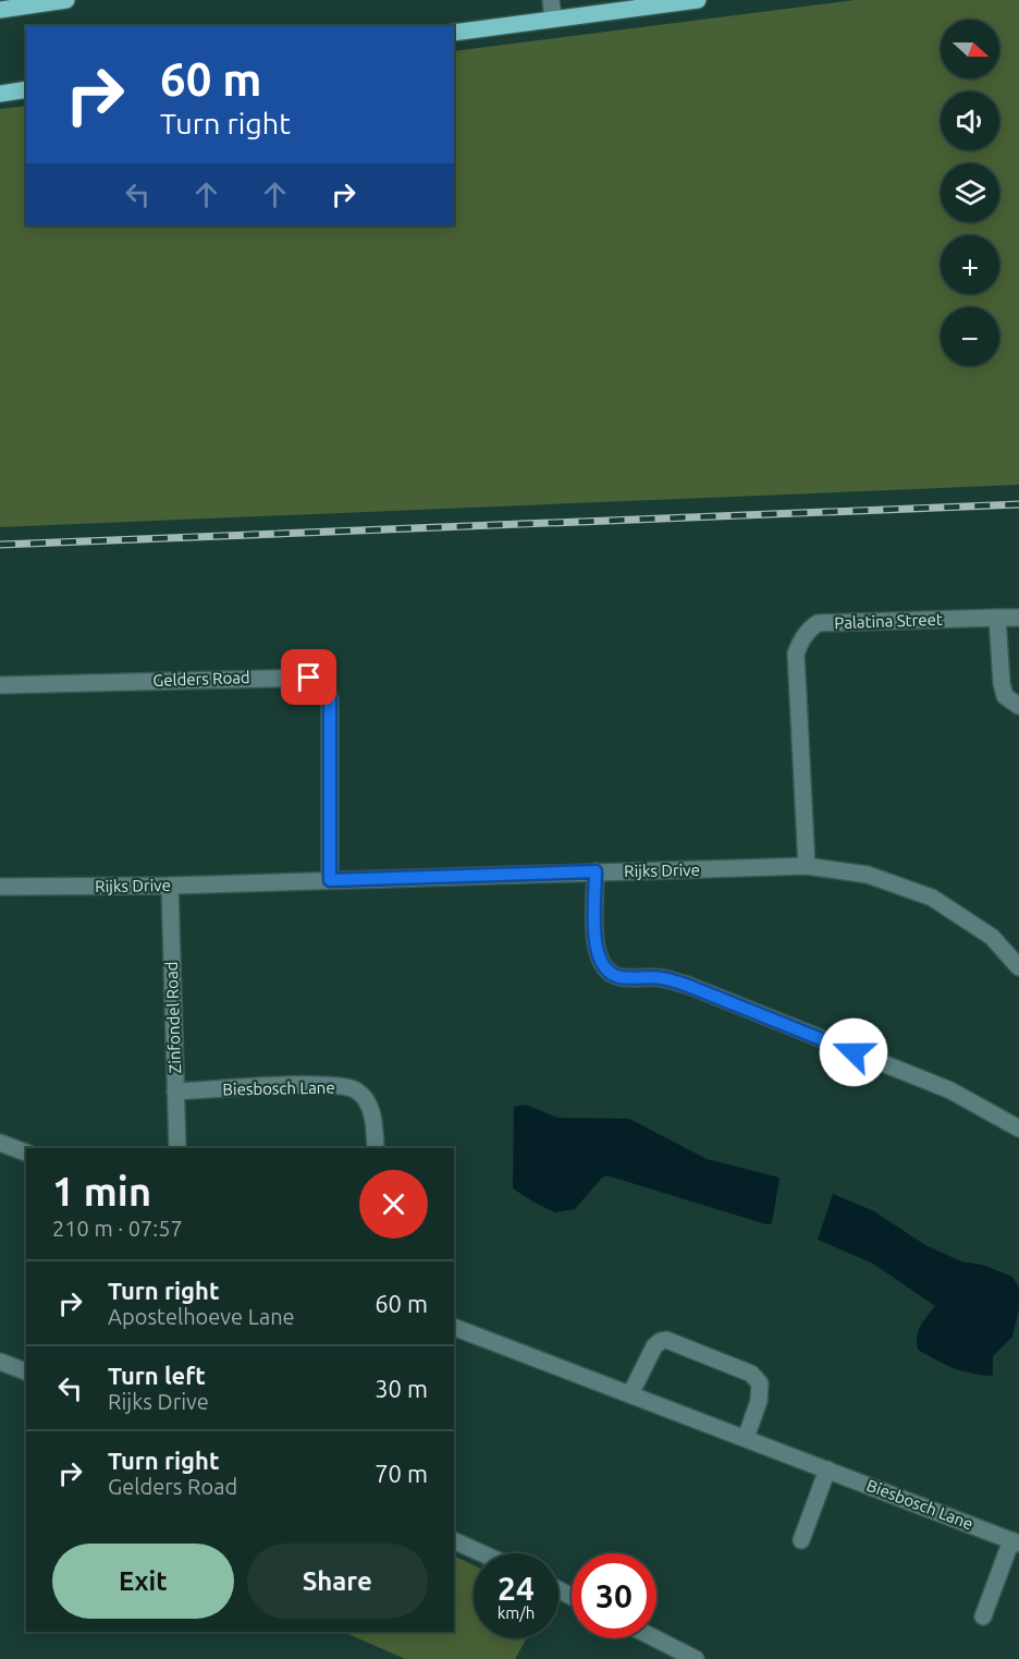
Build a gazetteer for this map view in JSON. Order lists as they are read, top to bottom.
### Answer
{
  "streets": {
    "street": [
      "Palatina Street",
      "Gelders Road",
      "Rijks Drive",
      "Zinfondel Road",
      "Biesbosch Lane"
    ]
  },
  "crossings": [
    ["Palatina Street", "Rijks Drive"],
    ["Gelders Road", "Rijks Drive"],
    ["Rijks Drive", "Zinfondel Road"],
    ["Zinfondel Road", "Biesbosch Lane"]
  ],
  "north": "right",
  "page": {
    "map_buttons": ["+", "−"],
    "turn": ["60 m", "Turn right"],
    "heading": ["1 min", "210 m · 07:57"],
    "list": [
      {
        "name": "Turn right",
        "note": "Apostelhoeve Lane",
        "value": "60 m"
      },
      {
        "name": "Turn left",
        "note": "Rijks Drive",
        "value": "30 m"
      },
      {
        "name": "Turn right",
        "note": "Gelders Road",
        "value": "70 m"
      }
    ],
    "buttons": ["Exit", "Share"],
    "speed": "24 km/h",
    "limit": "30"
  }
}
